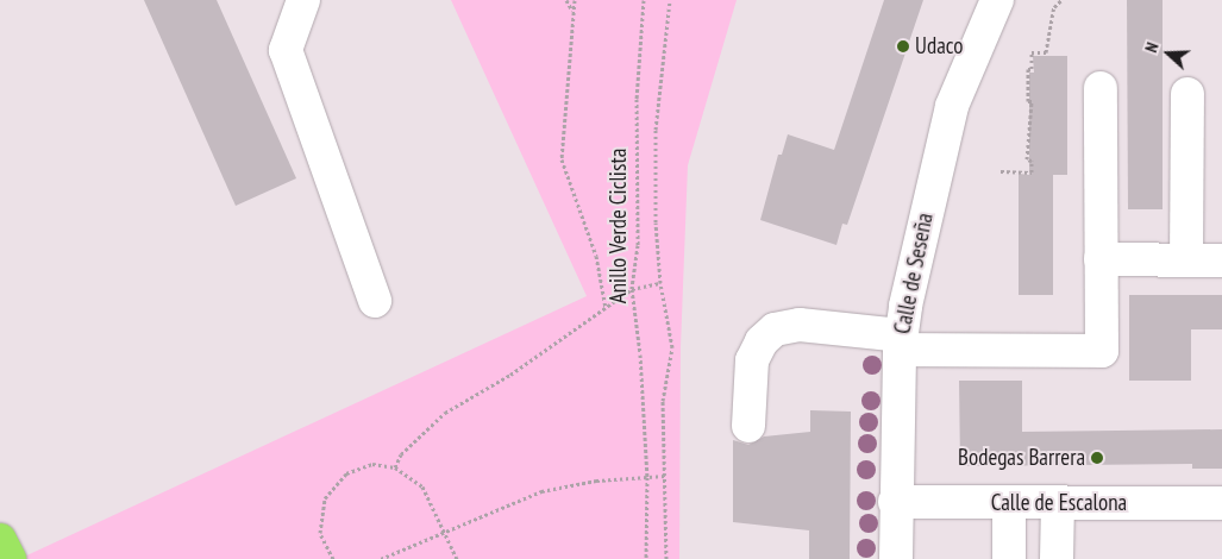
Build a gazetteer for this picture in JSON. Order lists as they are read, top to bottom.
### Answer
{
  "streets": {
    "street": ["Calle de Seseña", "Calle de Escalona"],
    "path": ["Anillo Verde Ciclista"]
  },
  "crossings": [
    ["Calle de Seseña", "Calle de Escalona"]
  ],
  "places": ["Udaco", "Bodegas Barrera"],
  "north": "left"
}
